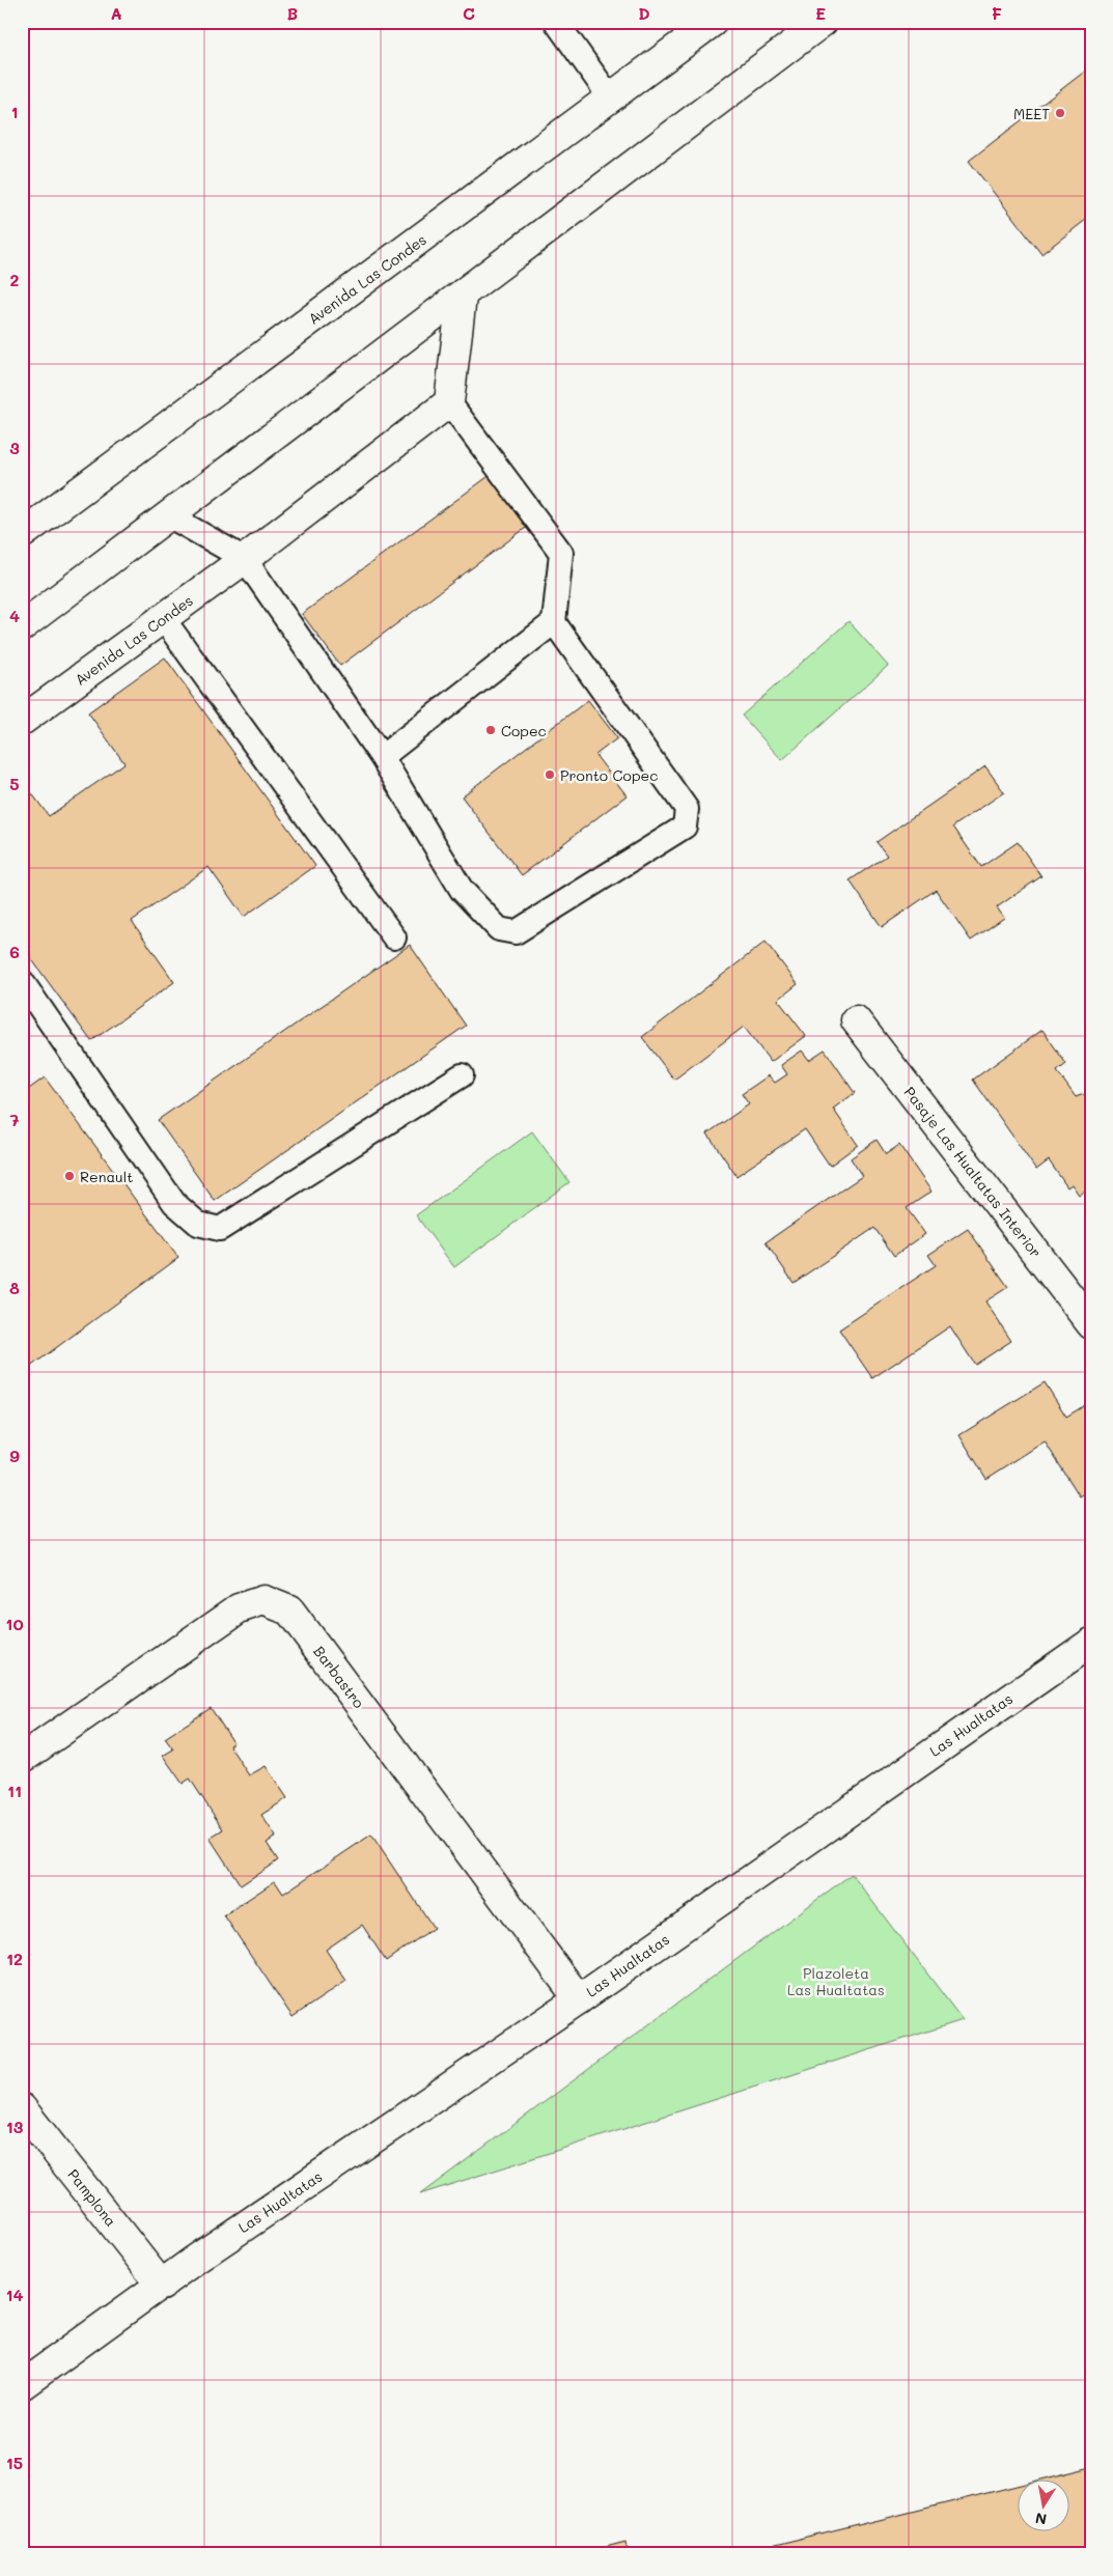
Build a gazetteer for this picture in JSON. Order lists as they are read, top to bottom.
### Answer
{
  "streets": {
    "street": [
      "Avenida Las Condes",
      "Pasaje Las Hualtatas Interior",
      "Barbastro",
      "Las Hualtatas",
      "Pamplona"
    ]
  },
  "crossings": [
    ["Barbastro", "Las Hualtatas"],
    ["Las Hualtatas", "Pamplona"]
  ],
  "parks": ["Plazoleta Las Hualtatas"],
  "places": [
    "MEET",
    "Copec",
    "Pronto Copec",
    "Renault"
  ],
  "north": "bottom",
  "grid": {
    "columns": [
      "A",
      "B",
      "C",
      "D",
      "E",
      "F"
    ],
    "rows": [
      "1",
      "2",
      "3",
      "4",
      "5",
      "6",
      "7",
      "8",
      "9",
      "10",
      "11",
      "12",
      "13",
      "14",
      "15"
    ]
  }
}
